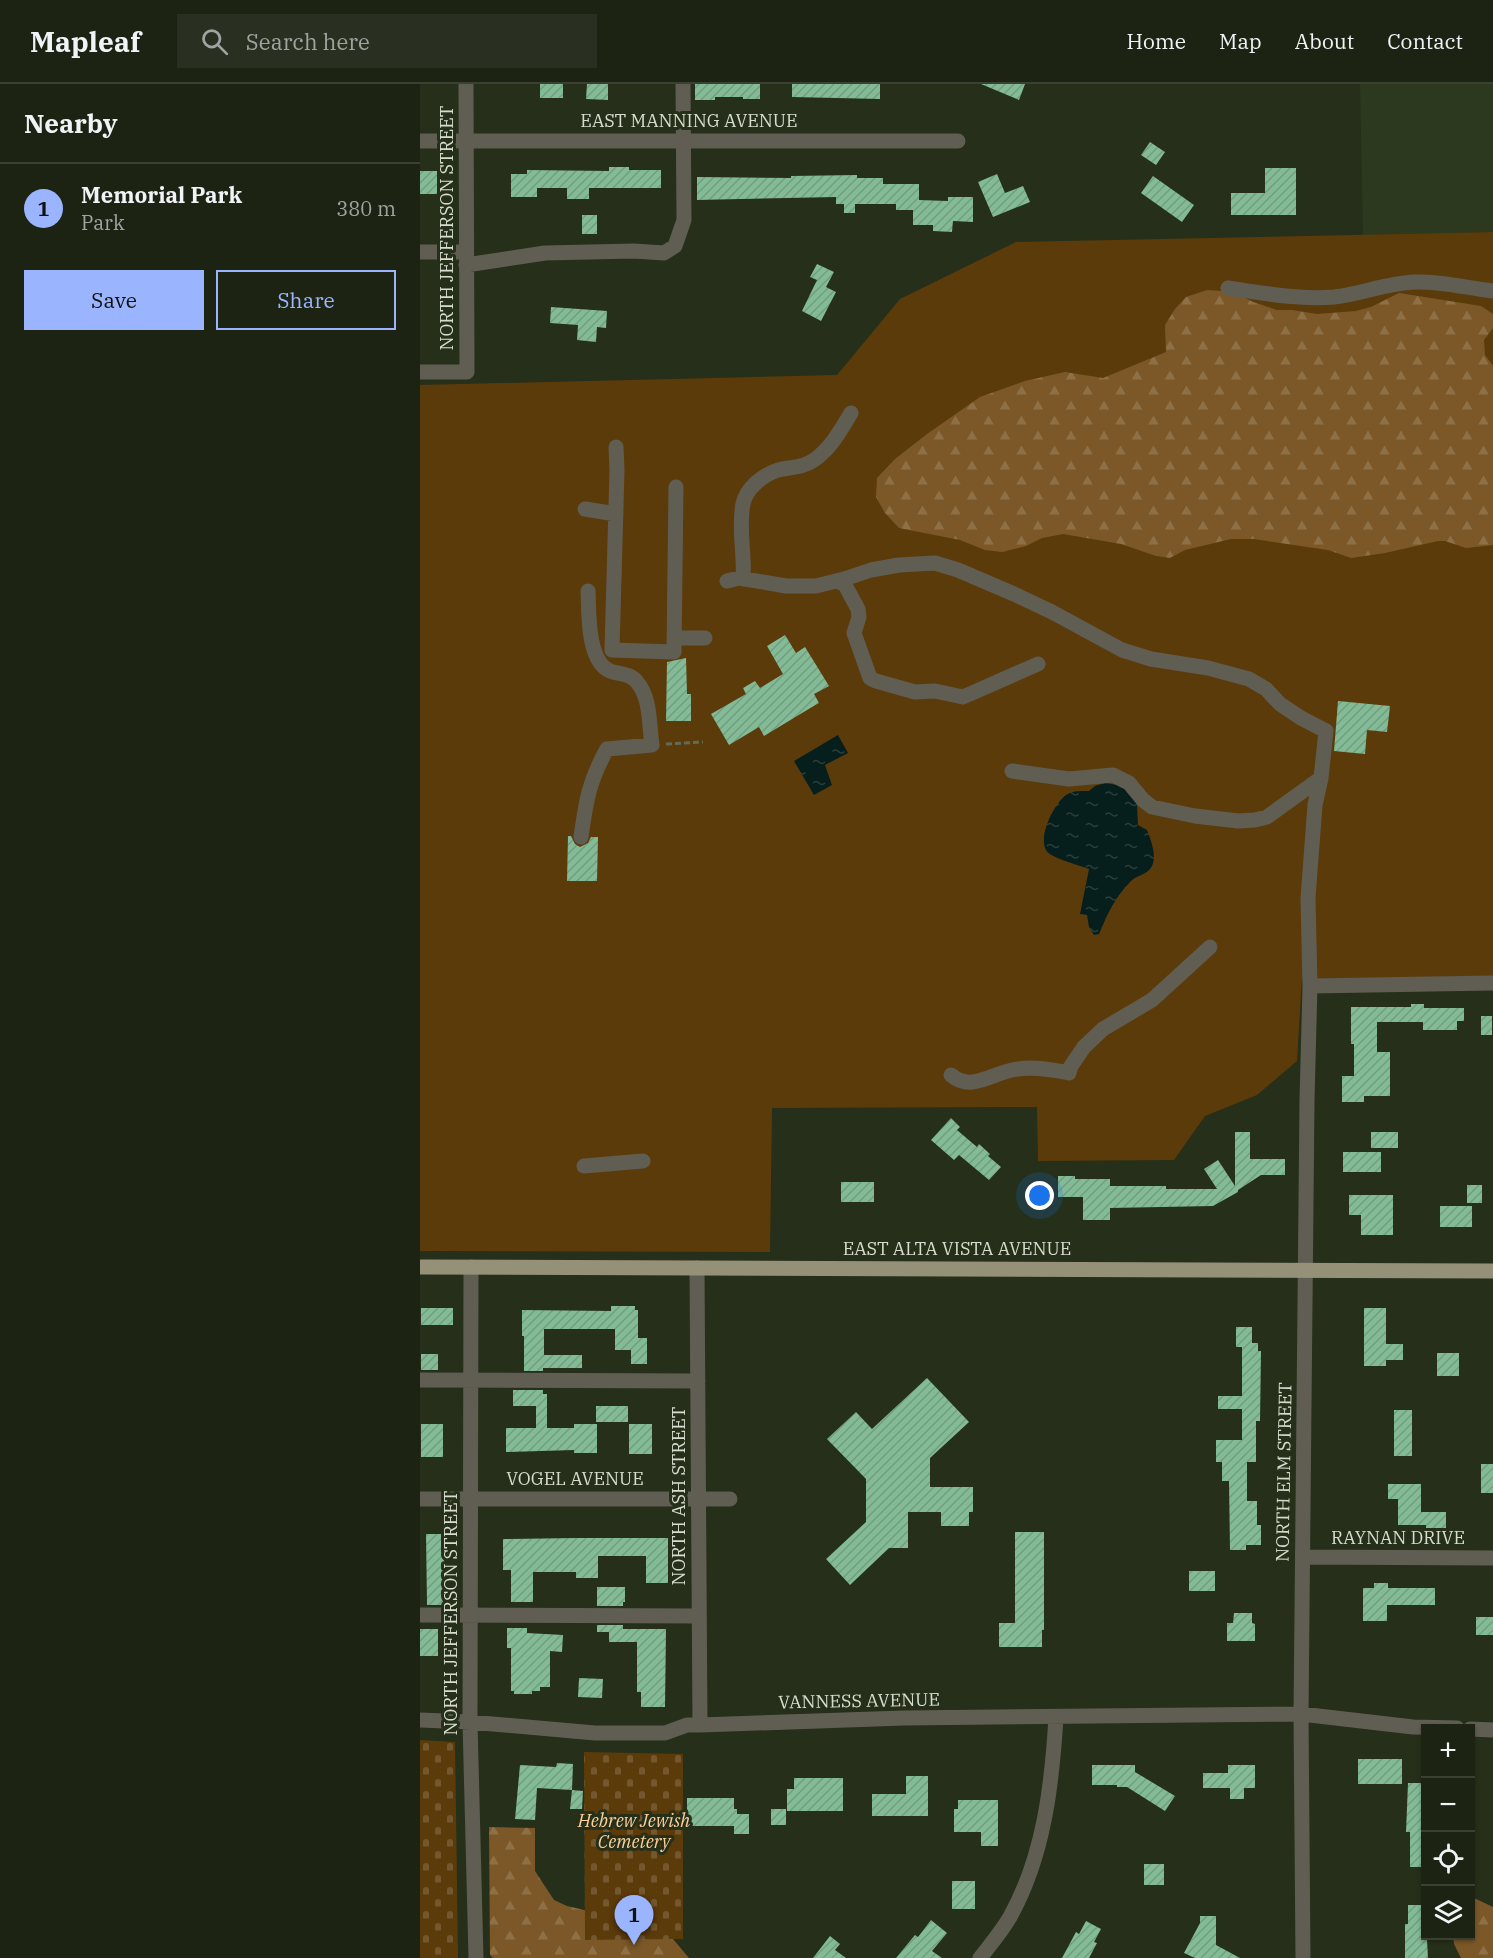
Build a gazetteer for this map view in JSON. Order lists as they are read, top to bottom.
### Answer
{
  "streets": {
    "main road": ["EAST ALTA VISTA AVENUE"],
    "street": [
      "EAST MANNING AVENUE",
      "NORTH JEFFERSON STREET",
      "NORTH ELM STREET",
      "VOGEL AVENUE",
      "NORTH ASH STREET",
      "RAYNAN DRIVE",
      "VANNESS AVENUE"
    ]
  },
  "crossings": [
    ["EAST MANNING AVENUE", "NORTH JEFFERSON STREET"],
    ["NORTH JEFFERSON STREET", "EAST ALTA VISTA AVENUE"],
    ["NORTH JEFFERSON STREET", "VOGEL AVENUE"],
    ["NORTH JEFFERSON STREET", "VANNESS AVENUE"],
    ["EAST ALTA VISTA AVENUE", "NORTH ELM STREET"],
    ["EAST ALTA VISTA AVENUE", "NORTH ASH STREET"],
    ["NORTH ELM STREET", "RAYNAN DRIVE"],
    ["NORTH ELM STREET", "VANNESS AVENUE"],
    ["VOGEL AVENUE", "NORTH ASH STREET"],
    ["NORTH ASH STREET", "VANNESS AVENUE"]
  ],
  "parks": ["Hebrew Jewish Cemetery"],
  "page": {
    "header": "Mapleaf",
    "search": "Search here",
    "nav": [
      "Home",
      "Map",
      "About",
      "Contact"
    ],
    "heading": "Nearby",
    "list": [
      {
        "mark": "1",
        "name": "Memorial Park",
        "note": "Park",
        "value": "380 m"
      }
    ],
    "buttons": ["Save", "Share"],
    "map_buttons": ["+", "−"],
    "pins": "1"
  }
}
